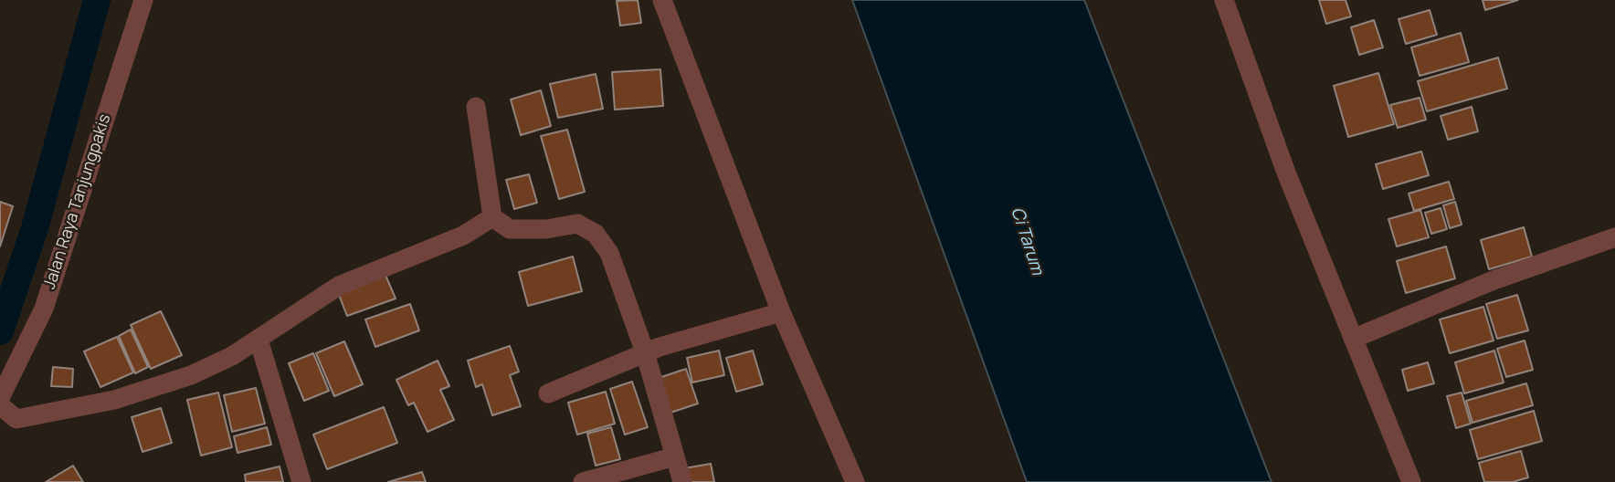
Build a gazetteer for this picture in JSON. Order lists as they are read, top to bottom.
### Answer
{
  "streets": {
    "street": ["Jalan Raya Tanjungpakis"]
  },
  "water": ["Ci Tarum"]
}
